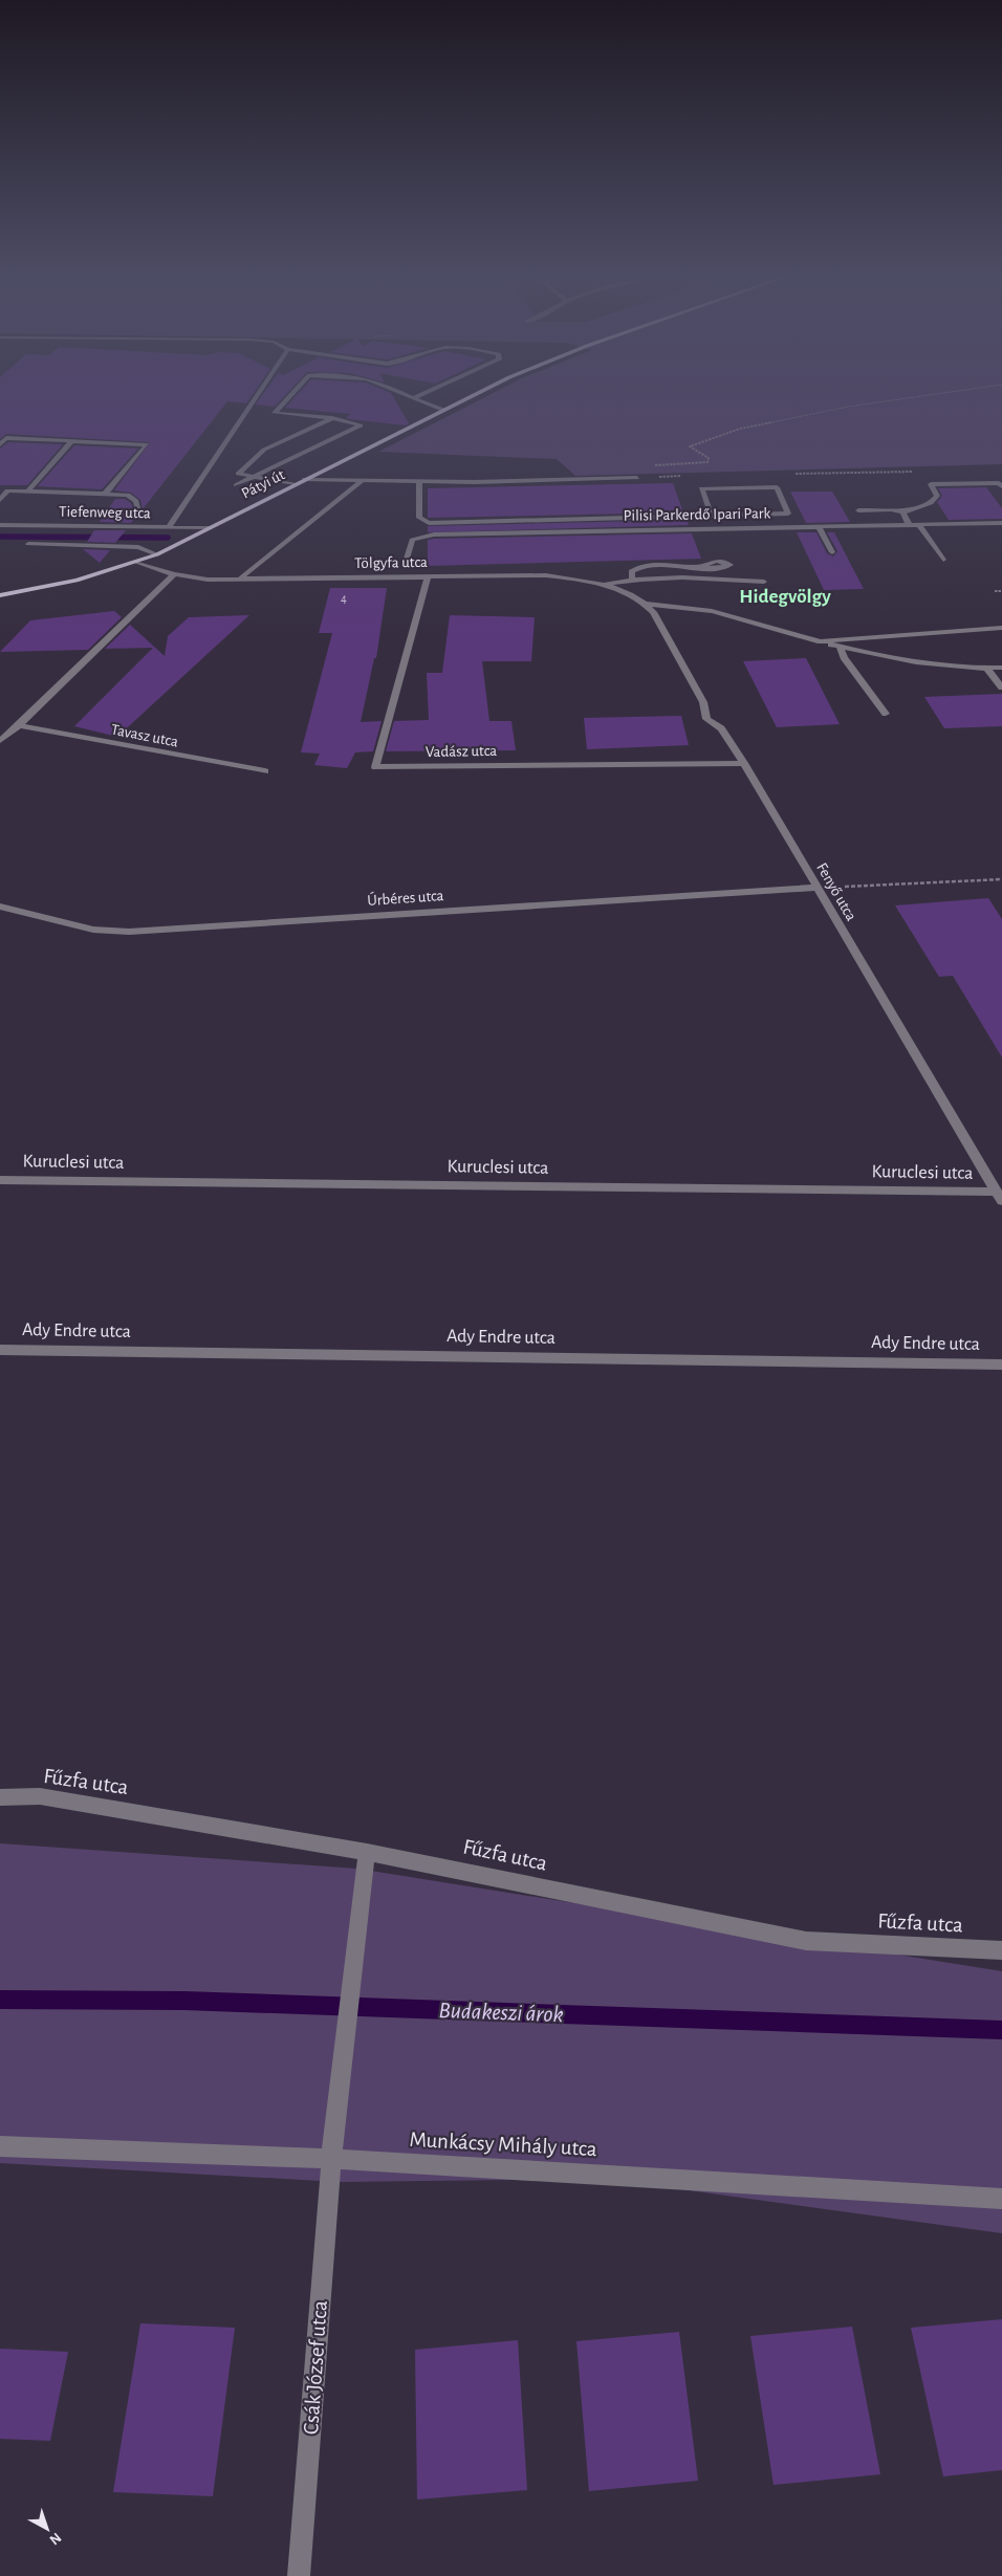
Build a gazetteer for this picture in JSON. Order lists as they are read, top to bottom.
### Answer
{
  "streets": {
    "main road": ["Pátyi út"],
    "street": [
      "Tiefenweg utca",
      "Pilisi Parkerdő Ipari Park",
      "Tölgyfa utca",
      "Tavasz utca",
      "Vadász utca",
      "Fenyő utca",
      "Úrbéres utca",
      "Kuruclesi utca",
      "Ady Endre utca",
      "Fűzfa utca",
      "Munkácsy Mihály utca",
      "Csák József utca"
    ]
  },
  "crossings": [
    ["Pátyi út", "Tiefenweg utca"],
    ["Pátyi út", "Tölgyfa utca"],
    ["Tölgyfa utca", "Vadász utca"],
    ["Tölgyfa utca", "Fenyő utca"],
    ["Vadász utca", "Fenyő utca"],
    ["Fenyő utca", "Úrbéres utca"],
    ["Fenyő utca", "Kuruclesi utca"],
    ["Fűzfa utca", "Csák József utca"],
    ["Munkácsy Mihály utca", "Csák József utca"]
  ],
  "districts": ["Hidegvölgy"],
  "water": ["Budakeszi árok"],
  "house_numbers": ["4"],
  "north": "bottom right"
}
